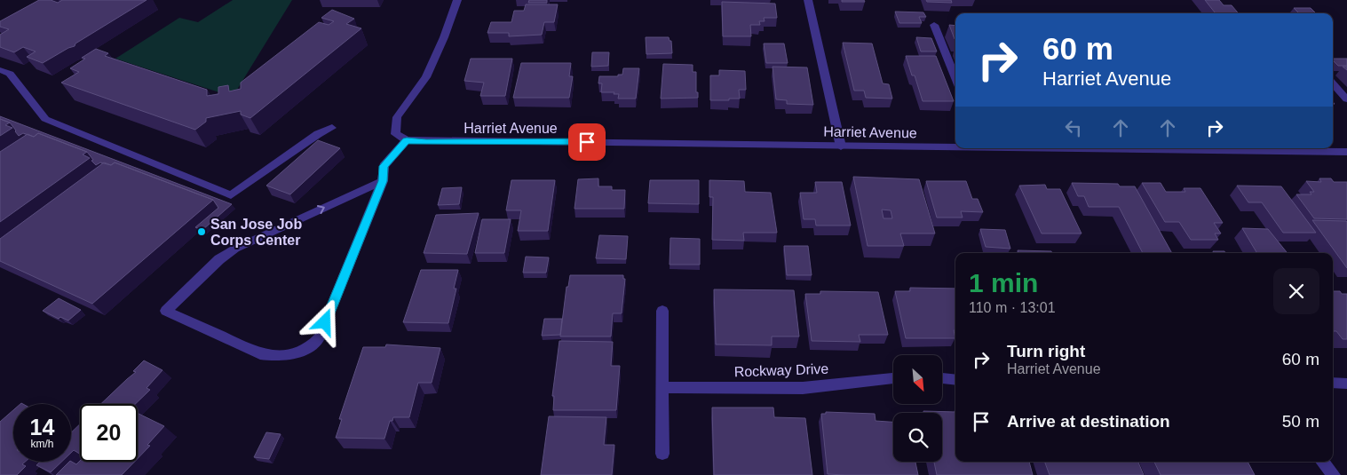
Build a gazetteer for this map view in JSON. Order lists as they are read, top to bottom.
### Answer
{
  "streets": {
    "street": ["Harriet Avenue", "Rockway Drive"]
  },
  "places": ["San Jose Job Corps Center"],
  "north": "bottom right",
  "page": {
    "turn": ["60 m", "Harriet Avenue"],
    "heading": ["1 min", "110 m · 13:01"],
    "list": [
      {
        "name": "Turn right",
        "note": "Harriet Avenue",
        "value": "60 m"
      },
      {
        "name": "Arrive at destination",
        "value": "50 m"
      }
    ],
    "speed": "14 km/h",
    "limit": "20"
  }
}
